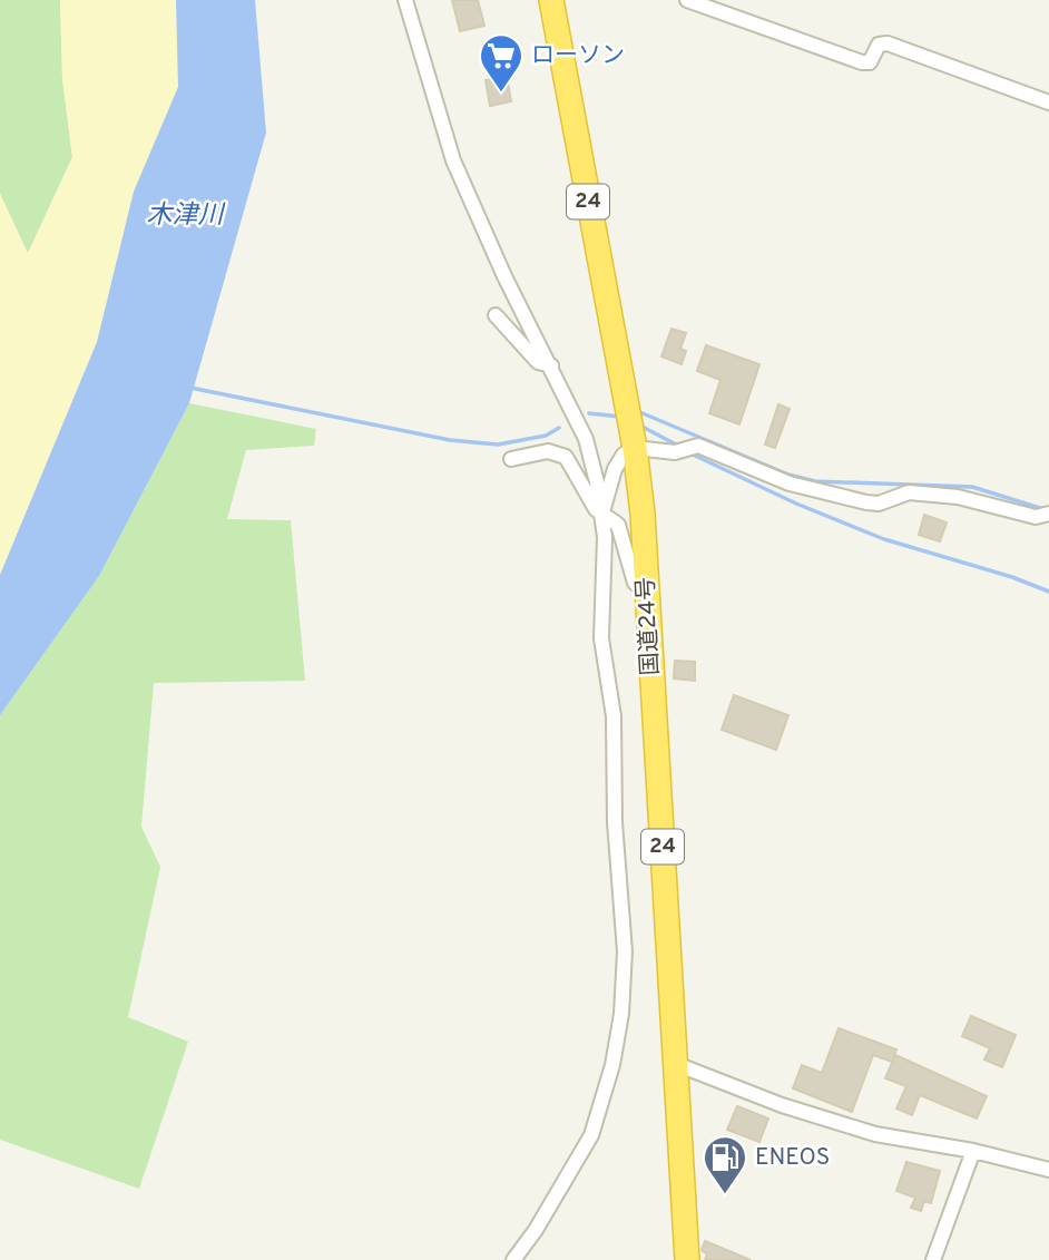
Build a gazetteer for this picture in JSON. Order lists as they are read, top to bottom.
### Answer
{
  "streets": {
    "highway": ["24", "国道24号"]
  },
  "water": ["木津川"],
  "places": {
    "supermarket": ["ローソン"],
    "fuel station": ["ENEOS"]
  }
}
